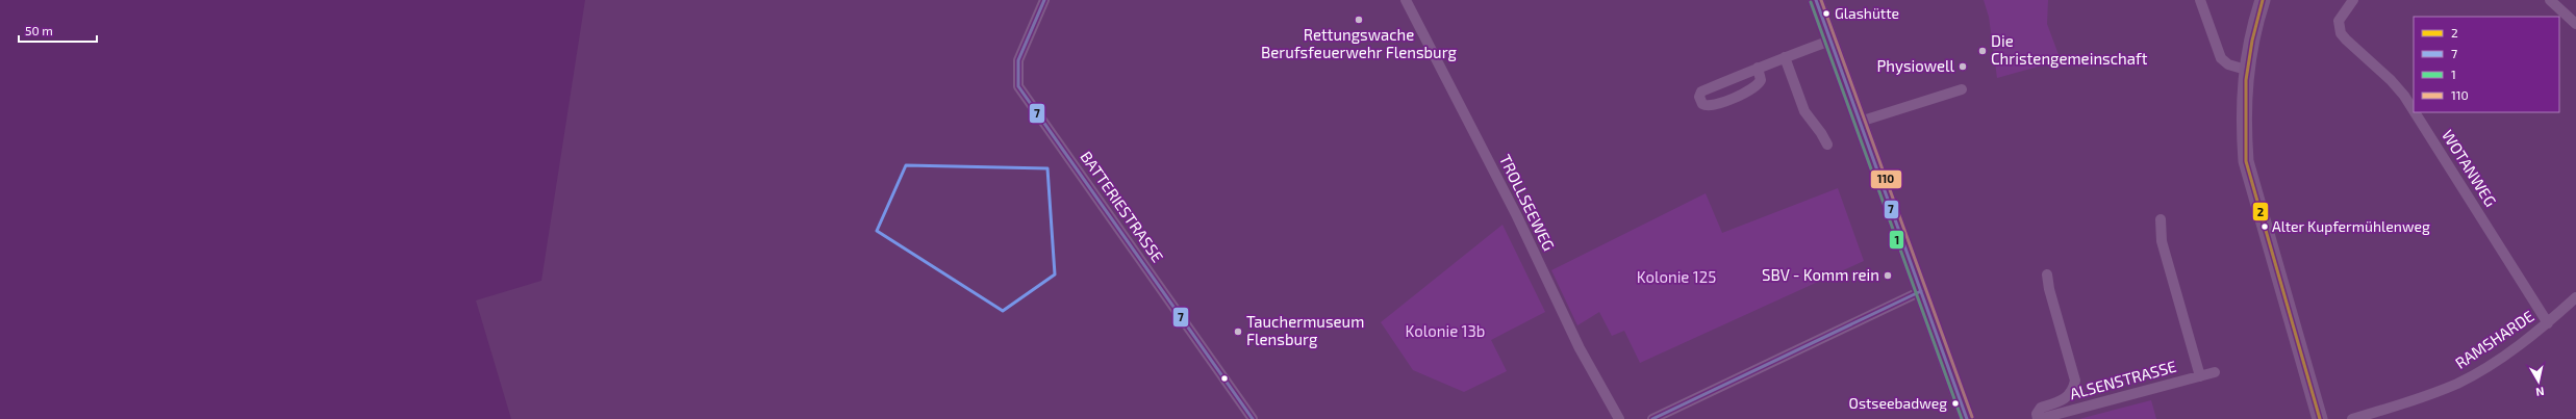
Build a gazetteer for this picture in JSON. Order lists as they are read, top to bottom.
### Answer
{
  "streets": {
    "street": [
      "WOTANWEG",
      "TROLLSEEWEG",
      "BATTERIESTRASSE",
      "RAMSHARDE",
      "ALSENSTRASSE"
    ]
  },
  "crossings": [
    ["WOTANWEG", "RAMSHARDE"]
  ],
  "parks": ["Kolonie 125", "Kolonie 13b"],
  "places": [
    "Glashütte",
    "Rettungswache Berufsfeuerwehr Flensburg",
    "Die Christengemeinschaft",
    "Physiowell",
    "Alter Kupfermühlenweg",
    "SBV - Komm rein",
    "Tauchermuseum Flensburg",
    "Ostseebadweg"
  ],
  "lines": [
    "transit line 2",
    "transit line 7",
    "transit line 110",
    "transit line 1"
  ],
  "legend": [
    "2",
    "7",
    "1",
    "110"
  ],
  "scale_bar": "50 m",
  "north": "bottom"
}
